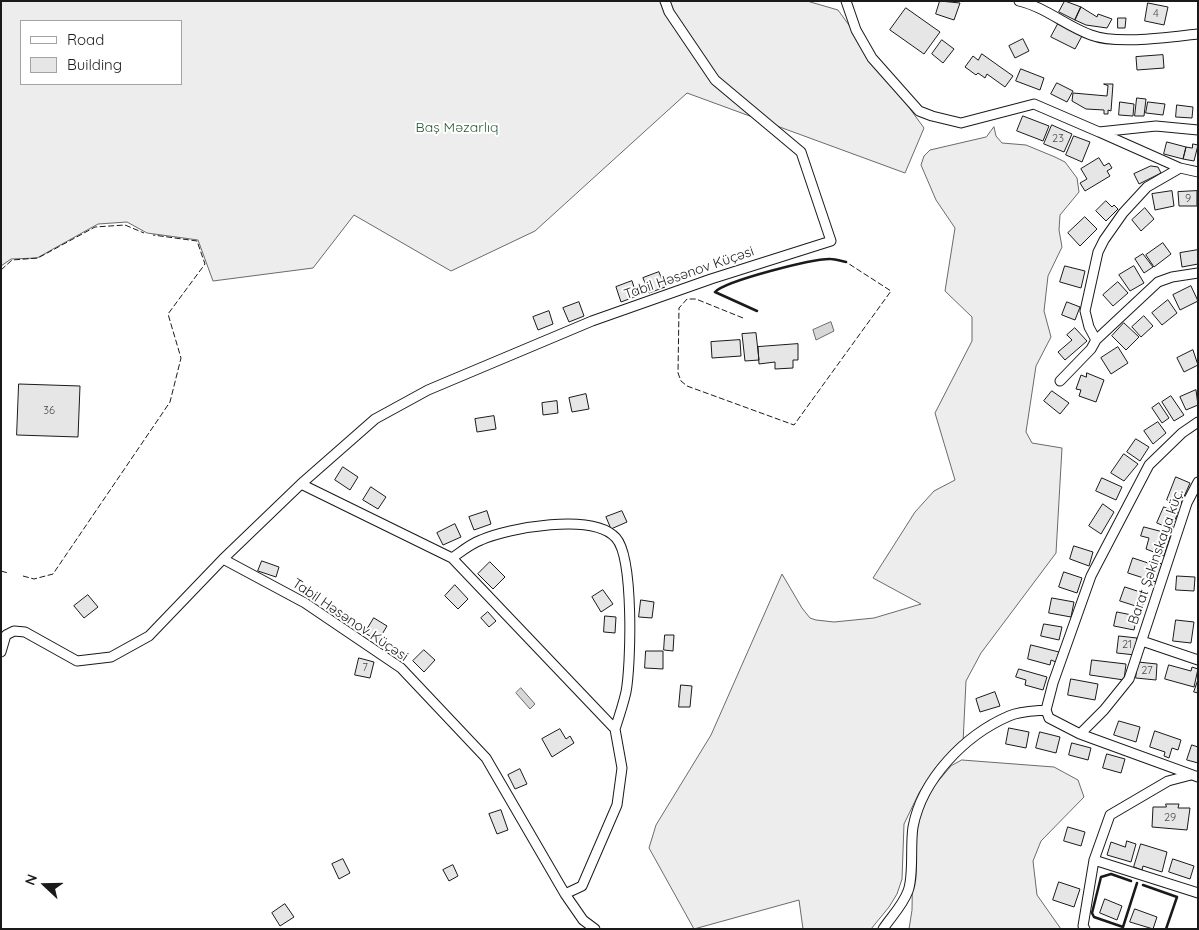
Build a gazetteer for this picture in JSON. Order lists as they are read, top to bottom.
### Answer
{
  "streets": {
    "street": ["Tabil Həsənov Küçəsi", "Barat Şəkinskaya küç."]
  },
  "parks": ["Baş Məzarlıq"],
  "house_numbers": [
    "4",
    "23",
    "9",
    "36",
    "21",
    "7",
    "27",
    "29"
  ],
  "legend": ["Road", "Building"],
  "north": "left"
}
